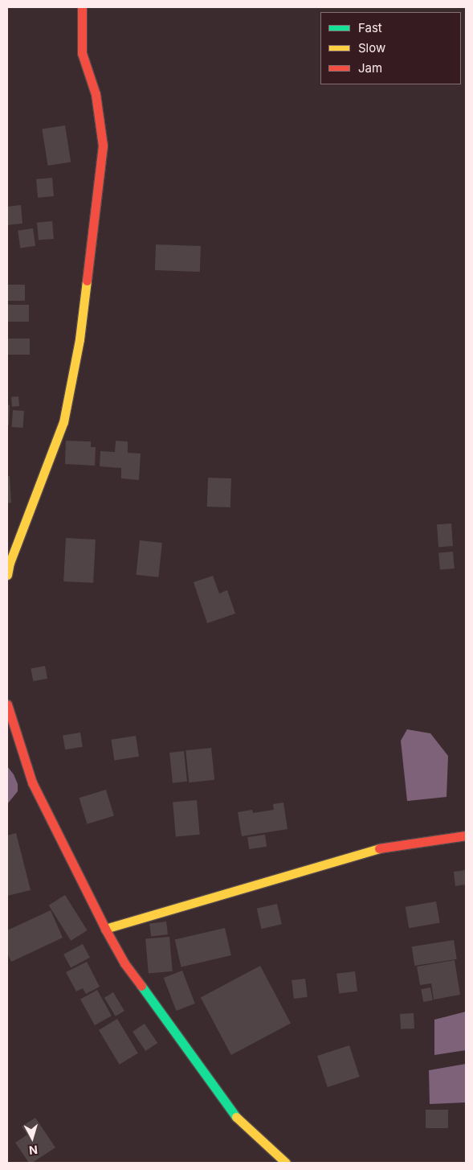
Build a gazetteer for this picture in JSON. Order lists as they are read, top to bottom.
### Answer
{
  "legend": ["Fast", "Slow", "Jam"],
  "north": "bottom"
}
